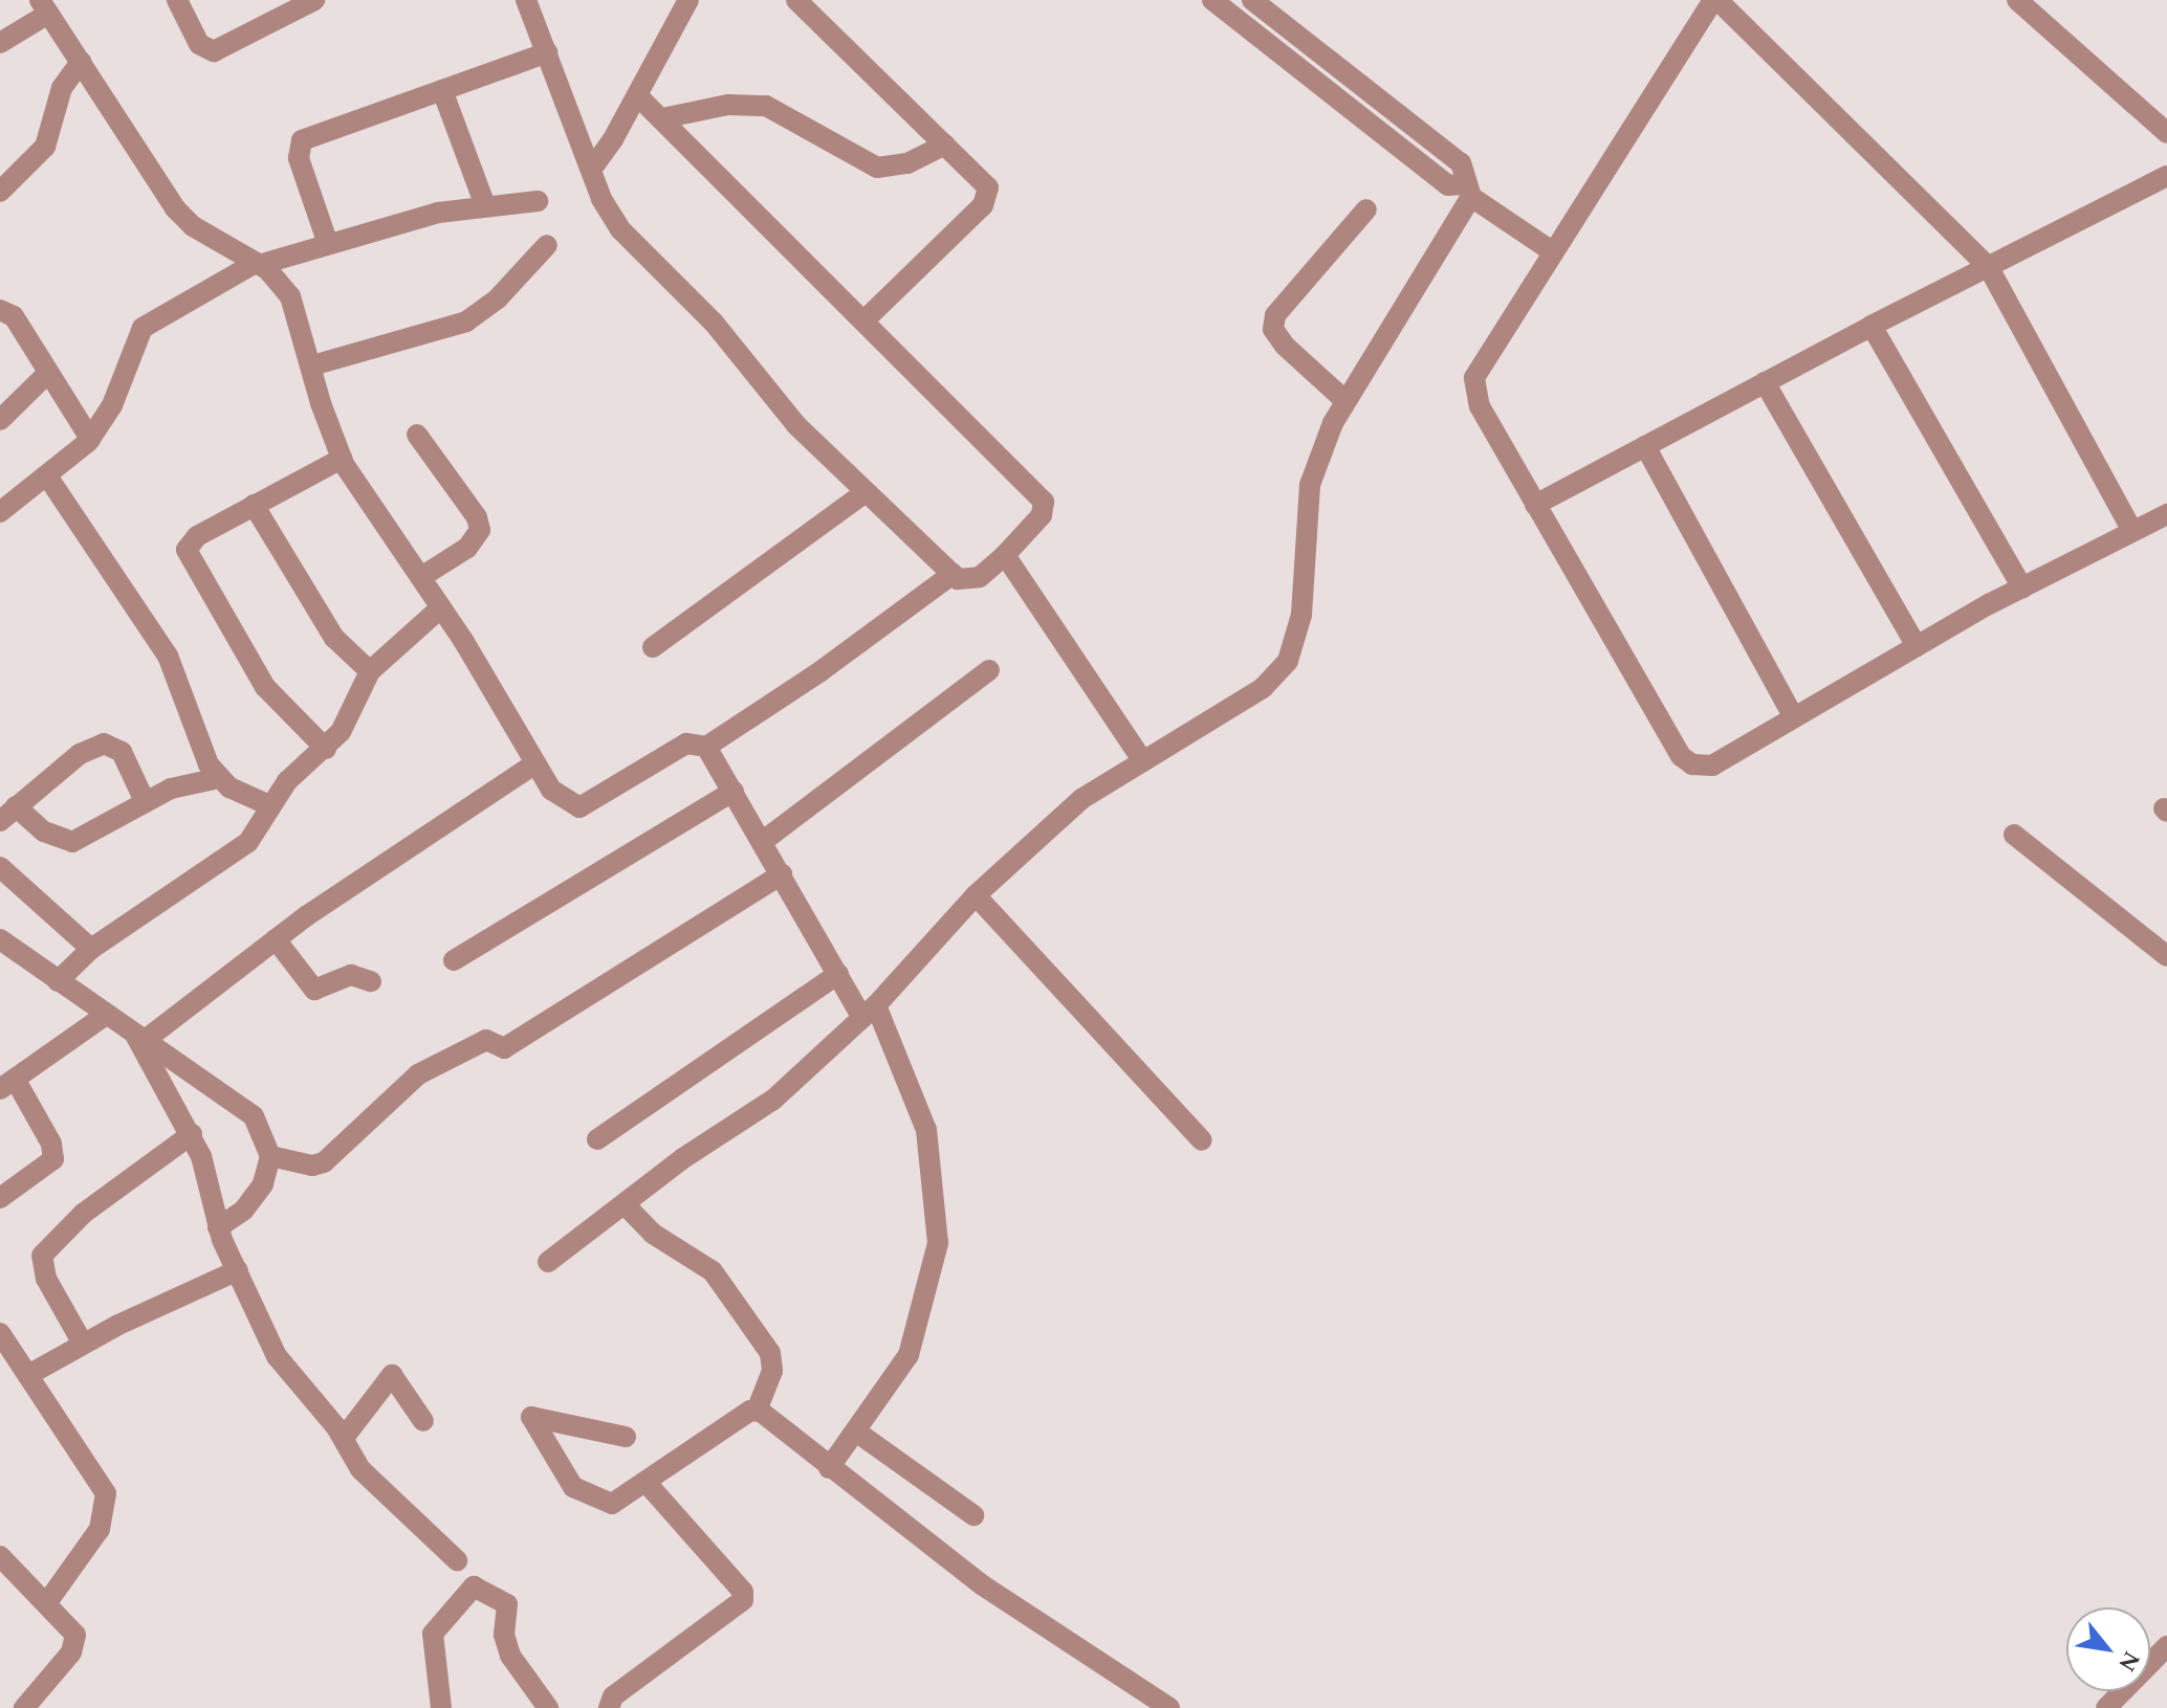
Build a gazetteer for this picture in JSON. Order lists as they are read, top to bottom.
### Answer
{
  "north": "bottom right"
}
